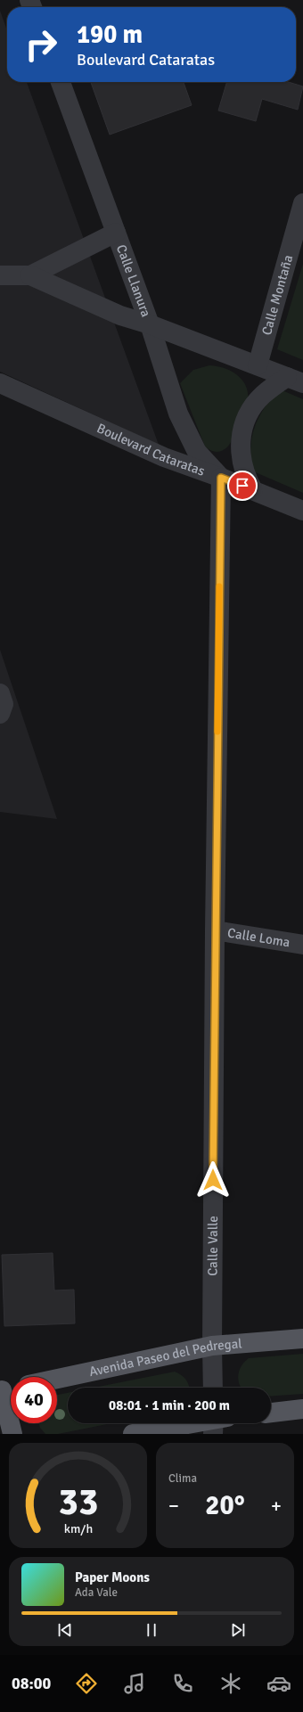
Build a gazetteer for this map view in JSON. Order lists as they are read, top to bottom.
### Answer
{
  "streets": {
    "main road": ["Avenida Paseo del Pedregal"],
    "street": [
      "Calle Llanura",
      "Calle Montaña",
      "Boulevard Cataratas",
      "Calle Loma",
      "Calle Valle"
    ]
  },
  "crossings": [
    ["Calle Llanura", "Boulevard Cataratas"],
    ["Calle Llanura", "Calle Valle"],
    ["Boulevard Cataratas", "Calle Valle"],
    ["Calle Loma", "Calle Valle"],
    ["Calle Valle", "Avenida Paseo del Pedregal"]
  ],
  "page": {
    "turn": ["190 m", "Boulevard Cataratas"],
    "limit": "40",
    "trip": "08:01 · 1 min · 200 m",
    "tile": "Clima",
    "heat": ["−", "20°", "+"],
    "song": ["Paper Moons", "Ada Vale"],
    "tabs": "08:00",
    "gauge": ["33", "km/h"]
  }
}
